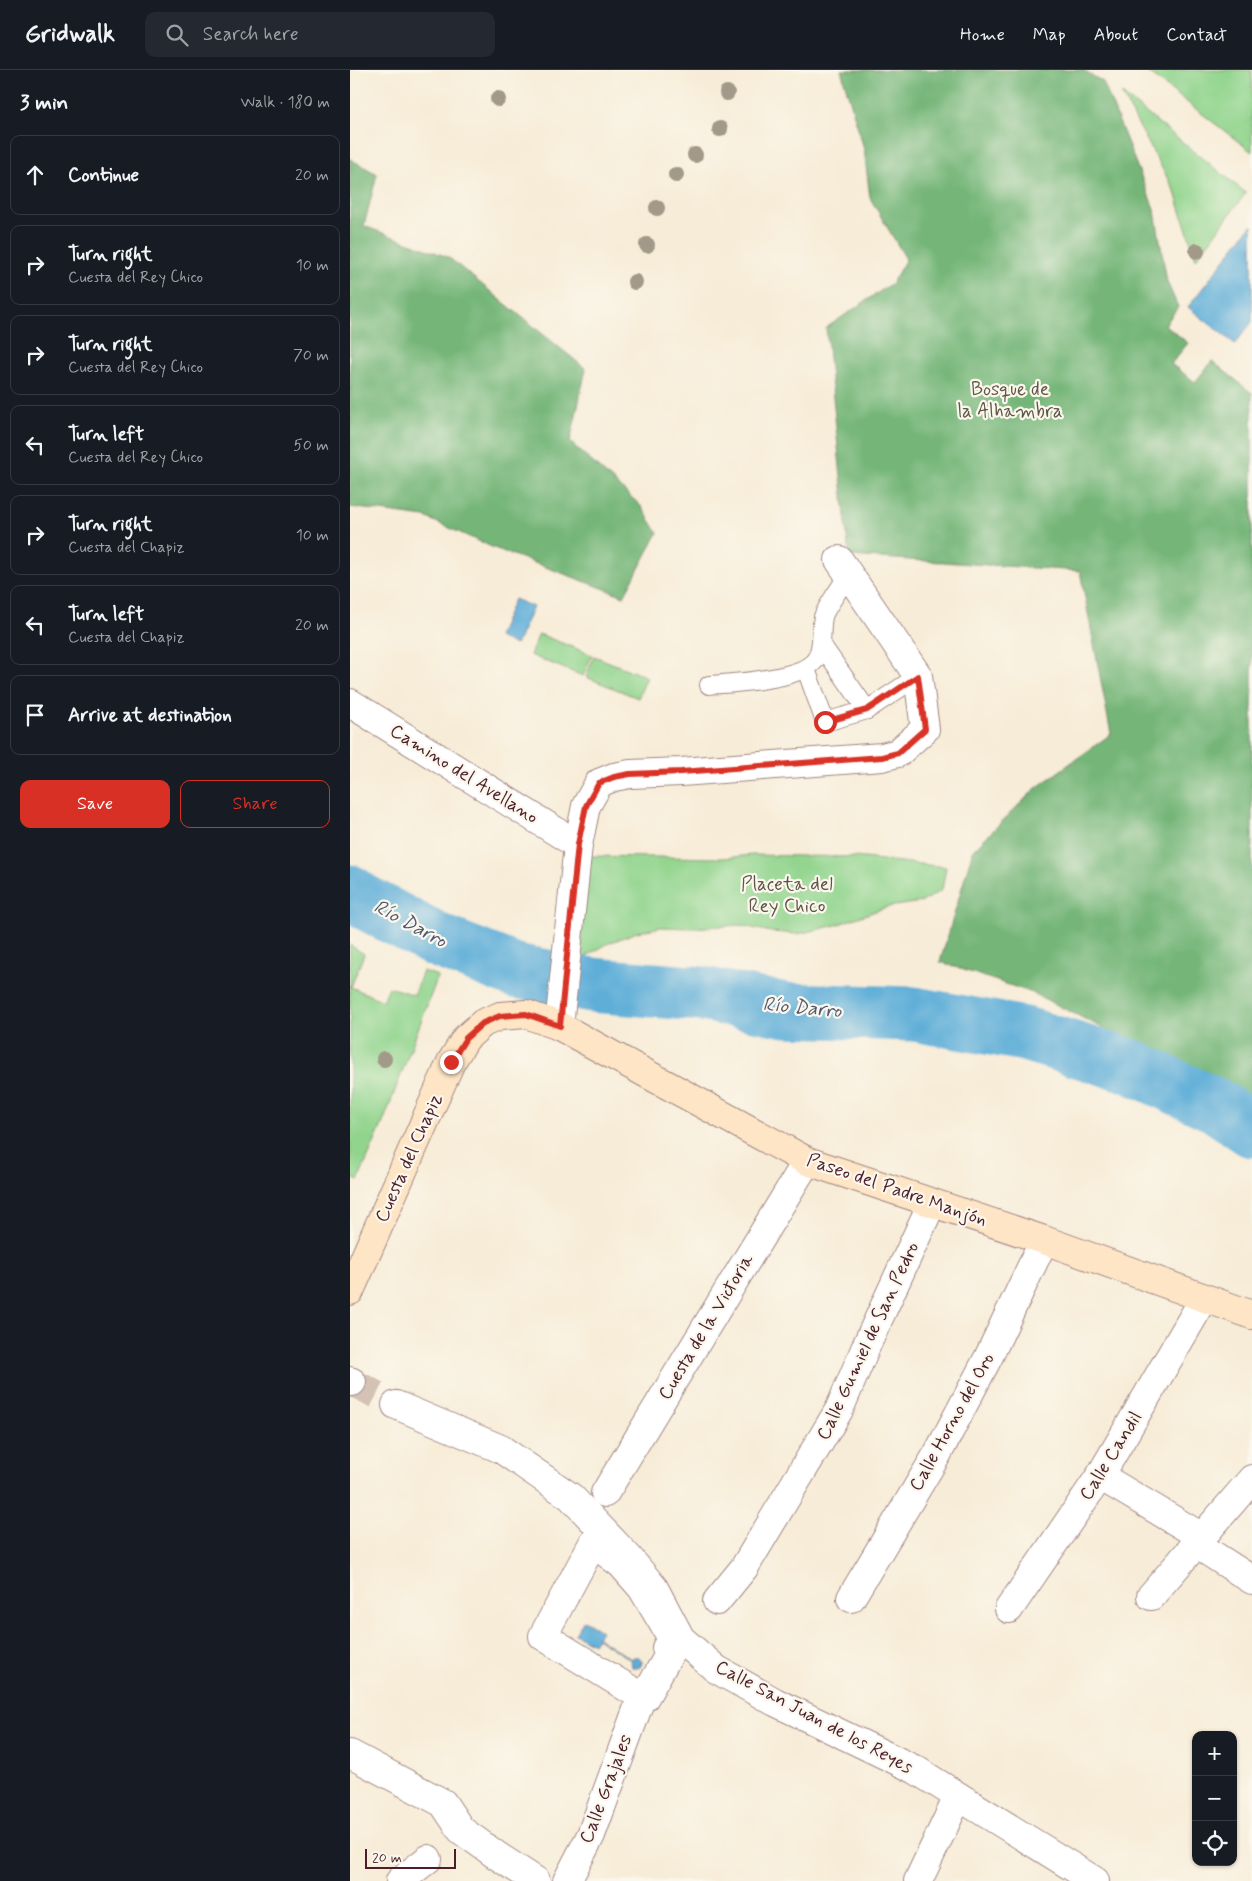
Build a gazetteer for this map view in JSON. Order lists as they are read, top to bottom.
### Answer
{
  "streets": {
    "street": [
      "Camino del Avellano",
      "Cuesta del Chapiz",
      "Paseo del Padre Manjón",
      "Cuesta de la Victoria",
      "Calle Gumiel de San Pedro",
      "Calle Horno del Oro",
      "Calle Candil",
      "Calle San Juan de los Reyes",
      "Calle Grajales"
    ]
  },
  "crossings": [
    ["Cuesta del Chapiz", "Paseo del Padre Manjón"],
    ["Paseo del Padre Manjón", "Cuesta de la Victoria"],
    ["Paseo del Padre Manjón", "Calle Gumiel de San Pedro"],
    ["Paseo del Padre Manjón", "Calle Horno del Oro"],
    ["Paseo del Padre Manjón", "Calle Candil"]
  ],
  "water": ["Río Darro"],
  "parks": ["Bosque de la Alhambra", "Placeta del Rey Chico"],
  "scale_bar": "20 m",
  "page": {
    "header": "Gridwalk",
    "search": "Search here",
    "nav": [
      "Home",
      "Map",
      "About",
      "Contact"
    ],
    "heading": ["3 min", "Walk · 180 m"],
    "list": [
      ["Continue", "20 m"],
      ["Turn right", "Cuesta del Rey Chico", "10 m"],
      ["Turn right", "Cuesta del Rey Chico", "70 m"],
      ["Turn left", "Cuesta del Rey Chico", "50 m"],
      ["Turn right", "Cuesta del Chapiz", "10 m"],
      ["Turn left", "Cuesta del Chapiz", "20 m"],
      "Arrive at destination"
    ],
    "buttons": ["Save", "Share"],
    "map_buttons": ["+", "−"],
    "scale": "20 m"
  }
}
